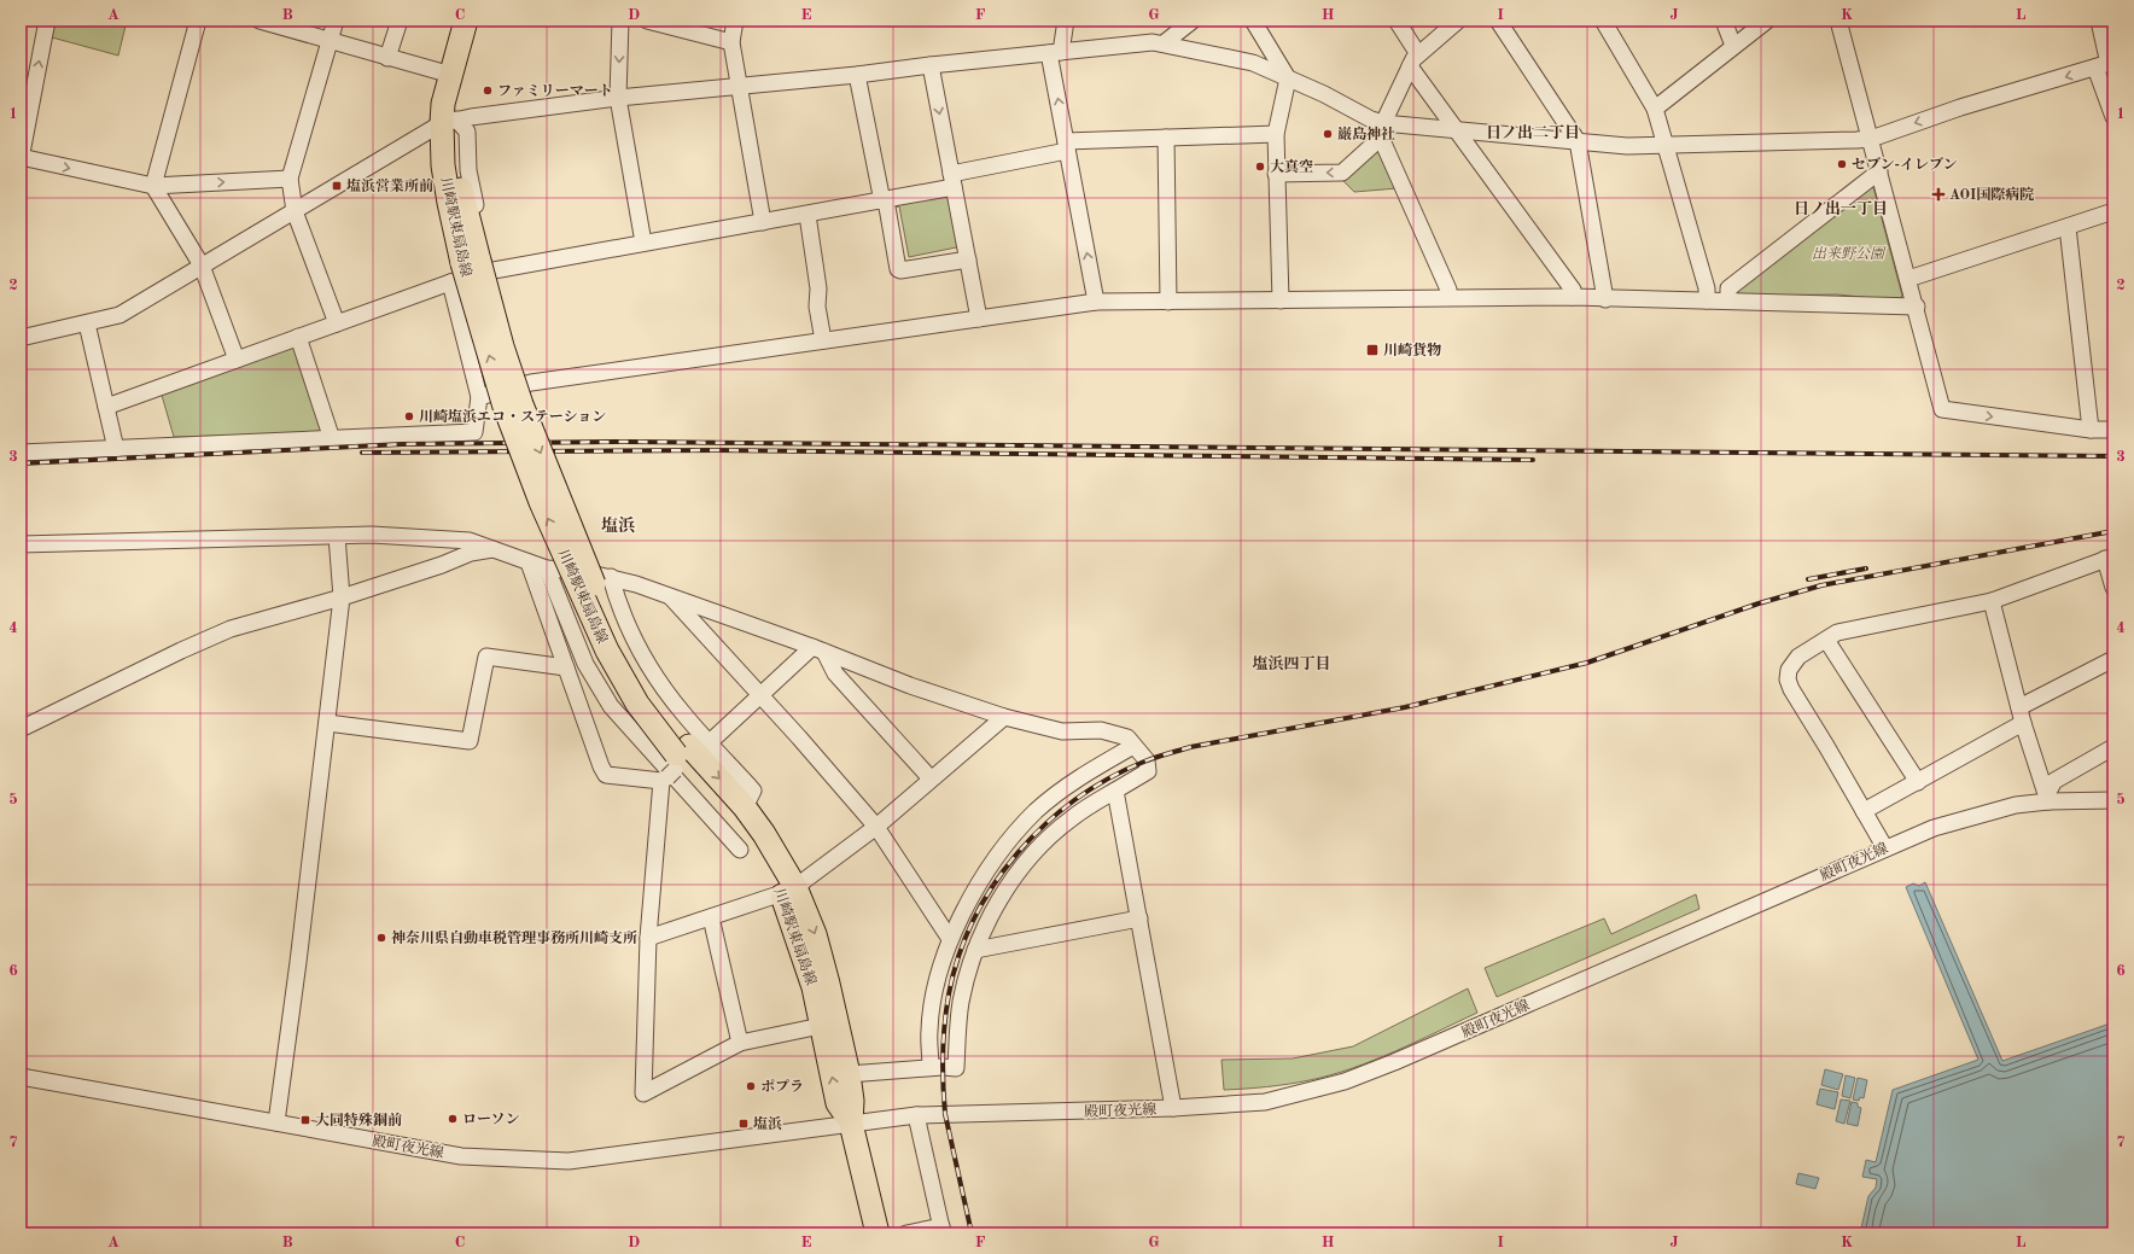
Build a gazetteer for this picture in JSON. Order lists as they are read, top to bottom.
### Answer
{
  "streets": {
    "highway": ["川崎駅東扇島線"],
    "street": ["殿町夜光線"]
  },
  "crossings": [
    ["川崎駅東扇島線", "殿町夜光線"]
  ],
  "districts": [
    "日ノ出二丁目",
    "日ノ出一丁目",
    "塩浜",
    "塩浜四丁目"
  ],
  "parks": ["出来野公園"],
  "places": {
    "other": [
      "ファミリーマート",
      "巌島神社",
      "セブン-イレブン",
      "大真空",
      "川崎塩浜エコ・ステーション",
      "神奈川県自動車税管理事務所川崎支所",
      "ポプラ",
      "ローソン"
    ],
    "transit": [
      "塩浜営業所前",
      "川崎貨物",
      "大同特殊鋼前",
      "塩浜"
    ],
    "health": ["AOI国際病院"]
  },
  "grid": {
    "columns": [
      "A",
      "B",
      "C",
      "D",
      "E",
      "F",
      "G",
      "H",
      "I",
      "J",
      "K",
      "L"
    ],
    "rows": [
      "1",
      "2",
      "3",
      "4",
      "5",
      "6",
      "7"
    ]
  }
}
